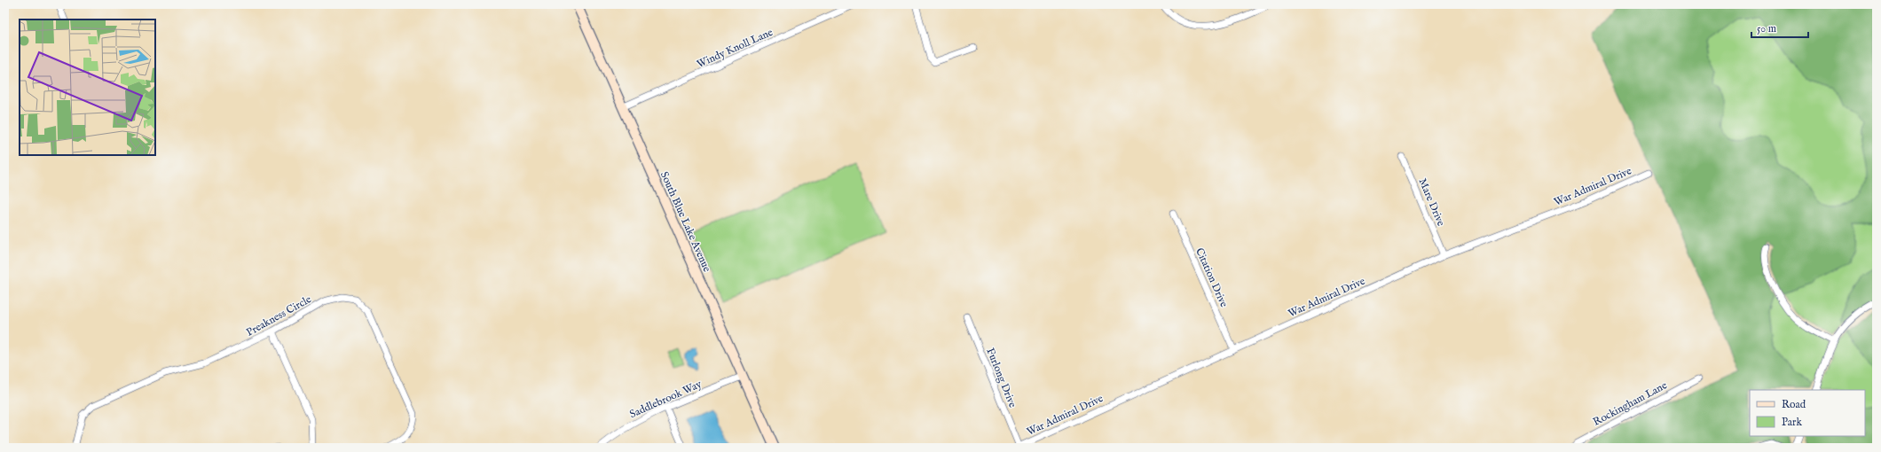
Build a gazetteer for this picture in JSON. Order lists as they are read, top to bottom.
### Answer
{
  "streets": {
    "main road": ["South Blue Lake Avenue"],
    "street": [
      "Windy Knoll Lane",
      "War Admiral Drive",
      "Mare Drive",
      "Citation Drive",
      "Preakness Circle",
      "Furlong Drive",
      "Saddlebrook Way",
      "Rockingham Lane"
    ]
  },
  "crossings": [
    ["Windy Knoll Lane", "South Blue Lake Avenue"],
    ["War Admiral Drive", "Mare Drive"],
    ["War Admiral Drive", "Citation Drive"],
    ["War Admiral Drive", "Furlong Drive"],
    ["South Blue Lake Avenue", "Saddlebrook Way"]
  ],
  "legend": ["Road", "Park"],
  "scale_bar": "50 m"
}
